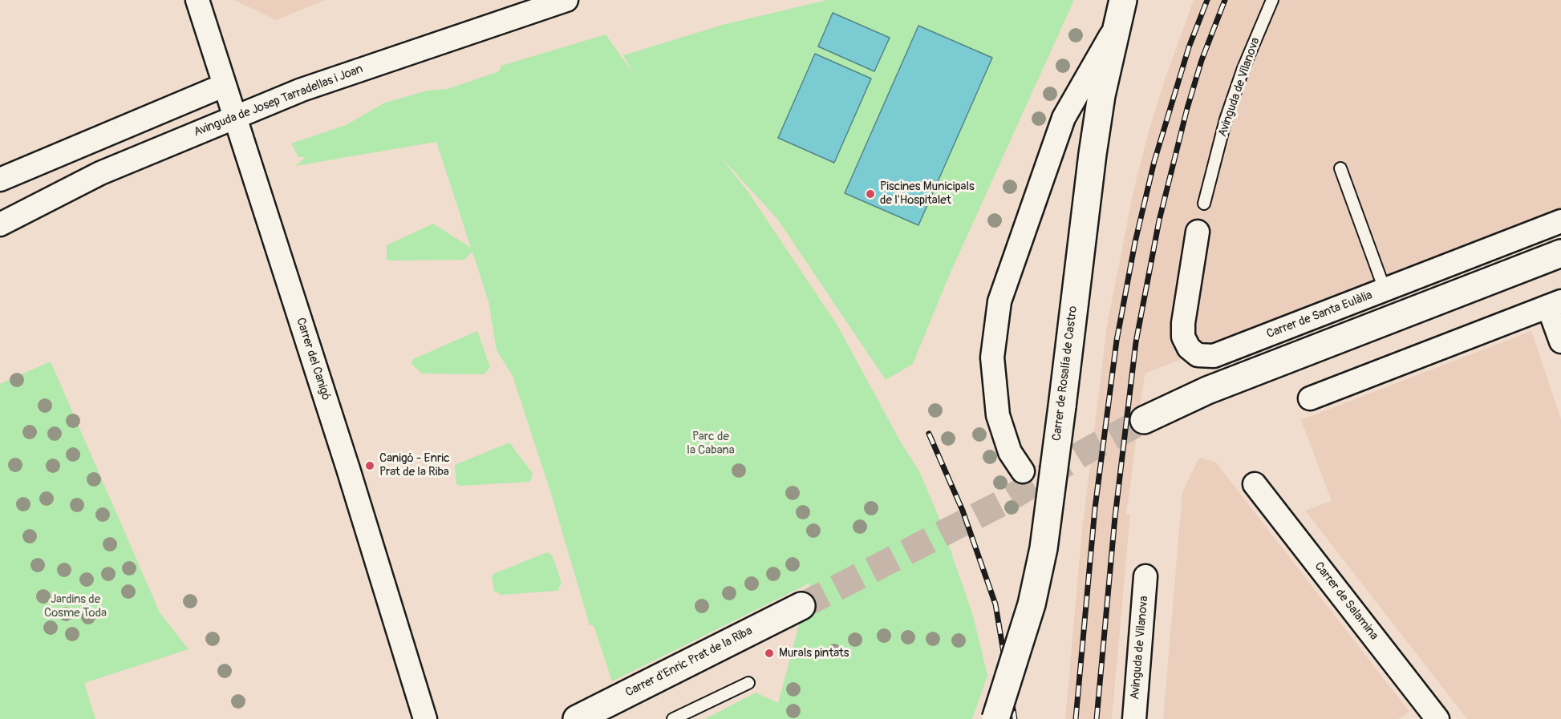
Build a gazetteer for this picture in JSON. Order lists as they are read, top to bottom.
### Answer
{
  "streets": {
    "street": [
      "Avinguda de Vilanova",
      "Avinguda de Josep Tarradellas i Joan",
      "Carrer de Santa Eulàlia",
      "Carrer del Canigó",
      "Carrer de Rosalía de Castro",
      "Carrer de Salamina",
      "Carrer d'Enric Prat de la Riba"
    ]
  },
  "crossings": [
    ["Avinguda de Josep Tarradellas i Joan", "Carrer del Canigó"]
  ],
  "parks": ["Parc de la Cabana", "Jardins de Cosme Toda"],
  "places": ["Piscines Municipals de l'Hospitalet", "Canigó - Enric Prat de la Riba", "Murals pintats"]
}
